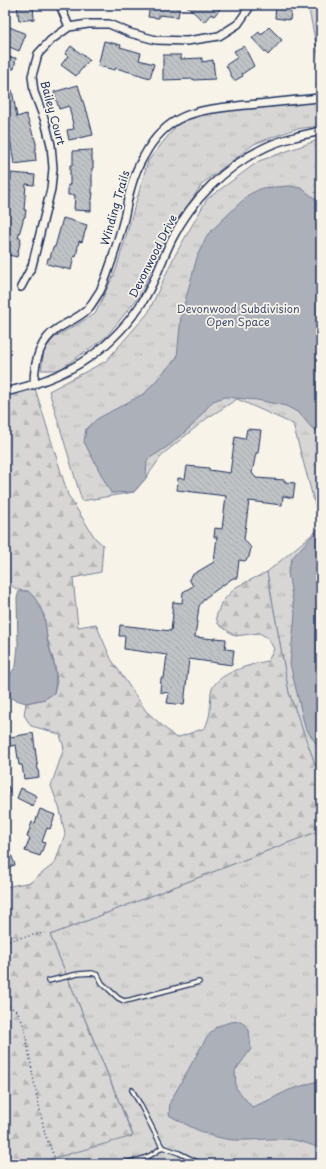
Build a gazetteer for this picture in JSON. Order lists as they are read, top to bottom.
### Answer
{
  "streets": {
    "street": ["Bailey Court", "Winding Trails", "Devonwood Drive"]
  },
  "crossings": [
    ["Winding Trails", "Devonwood Drive"]
  ],
  "parks": ["Devonwood Subdivision Open Space"]
}
